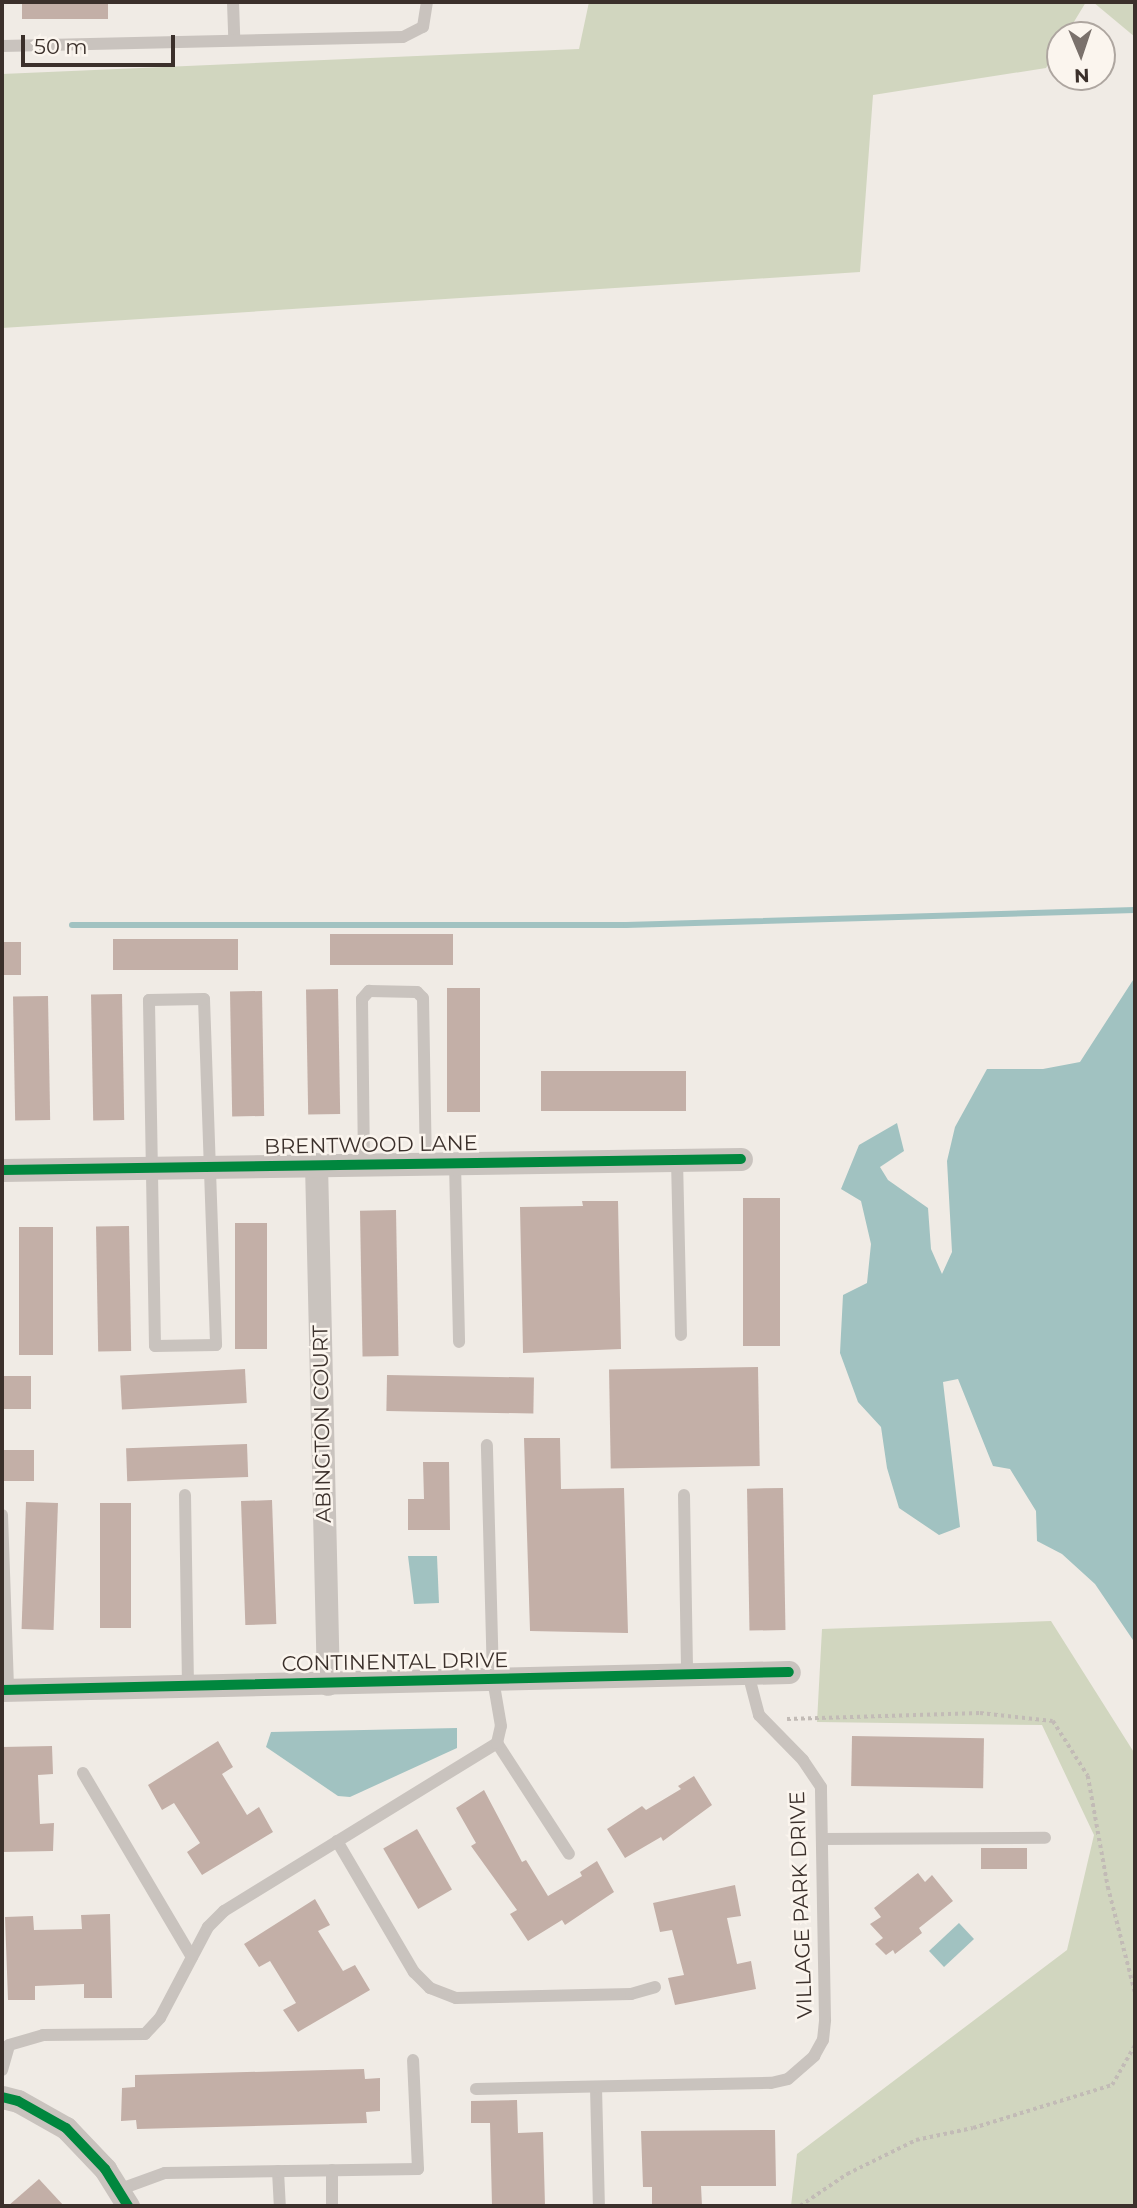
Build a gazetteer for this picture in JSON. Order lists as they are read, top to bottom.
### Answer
{
  "streets": {
    "street": ["BRENTWOOD LANE", "ABINGTON COURT", "CONTINENTAL DRIVE"],
    "lane": ["VILLAGE PARK DRIVE"]
  },
  "crossings": [
    ["BRENTWOOD LANE", "ABINGTON COURT"],
    ["ABINGTON COURT", "CONTINENTAL DRIVE"],
    ["CONTINENTAL DRIVE", "VILLAGE PARK DRIVE"]
  ],
  "scale_bar": "50 m",
  "north": "bottom"
}
